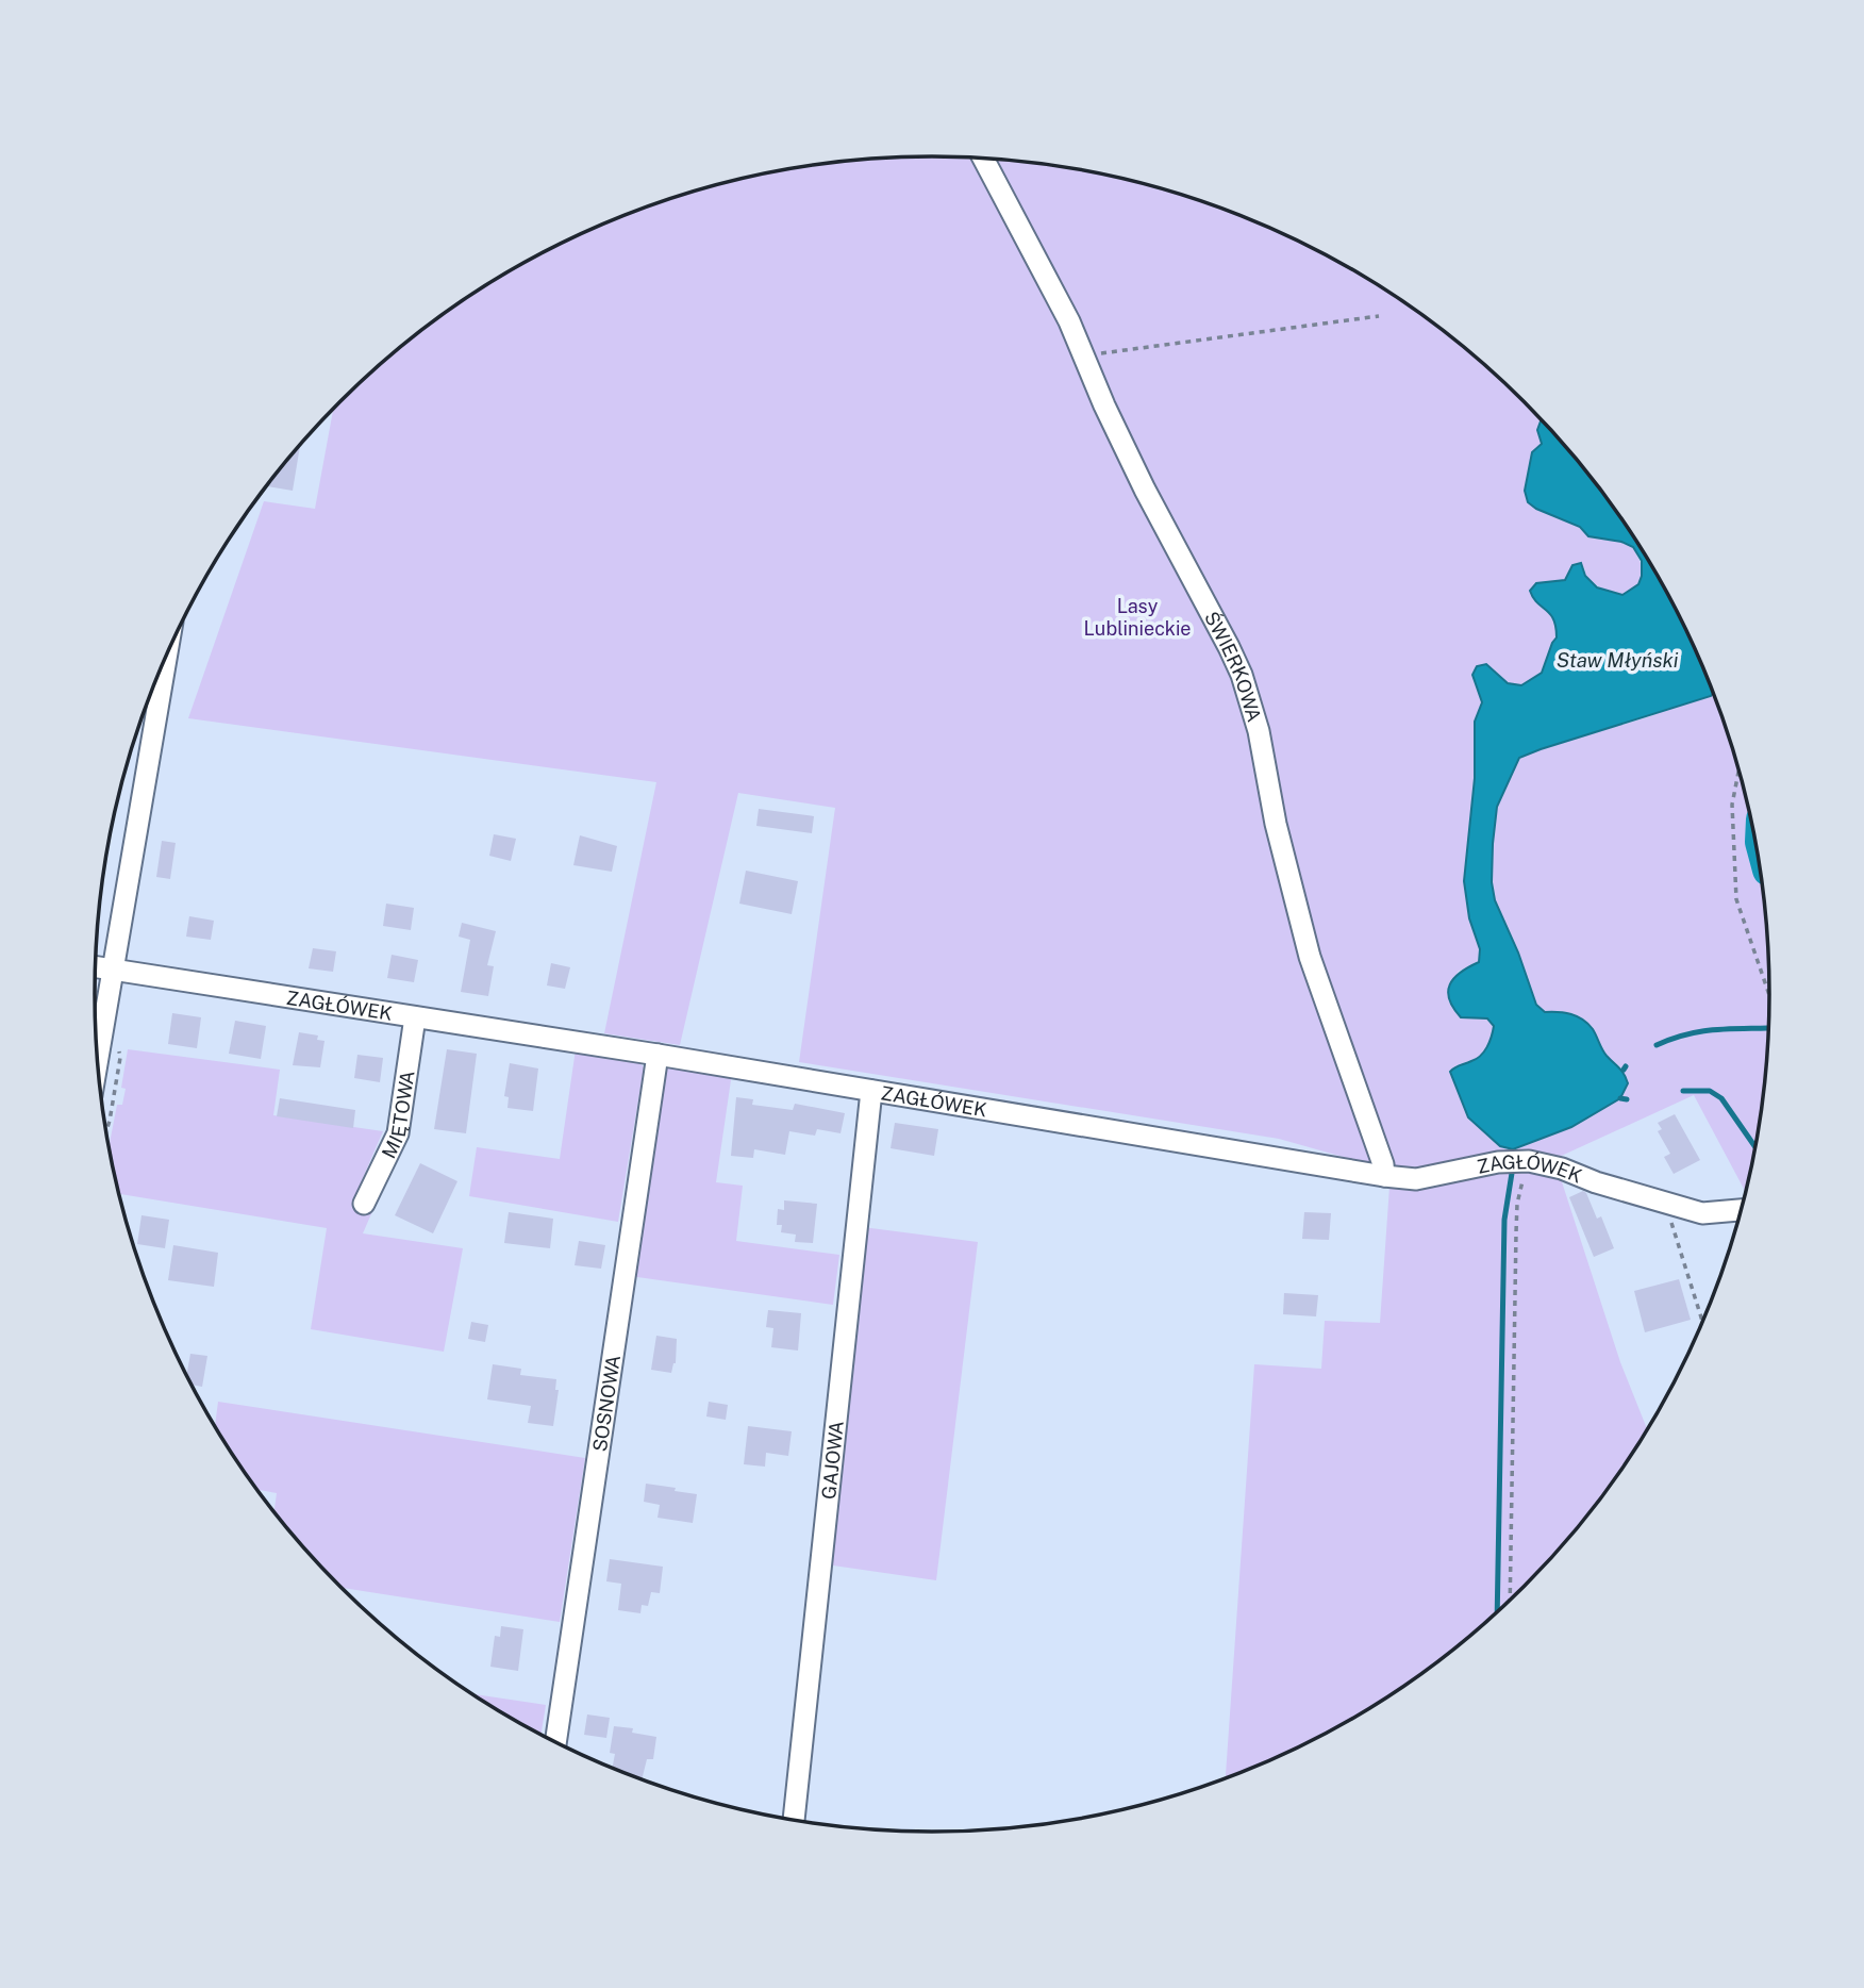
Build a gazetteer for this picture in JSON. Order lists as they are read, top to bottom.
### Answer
{
  "streets": {
    "street": [
      "ŚWIERKOWA",
      "ZAGŁÓWEK",
      "MIĘTOWA",
      "SOSNOWA",
      "GAJOWA"
    ]
  },
  "crossings": [
    ["ŚWIERKOWA", "ZAGŁÓWEK"],
    ["ZAGŁÓWEK", "MIĘTOWA"],
    ["ZAGŁÓWEK", "SOSNOWA"],
    ["ZAGŁÓWEK", "GAJOWA"]
  ],
  "water": ["Staw Młyński"],
  "parks": ["Lasy Lublinieckie"]
}
